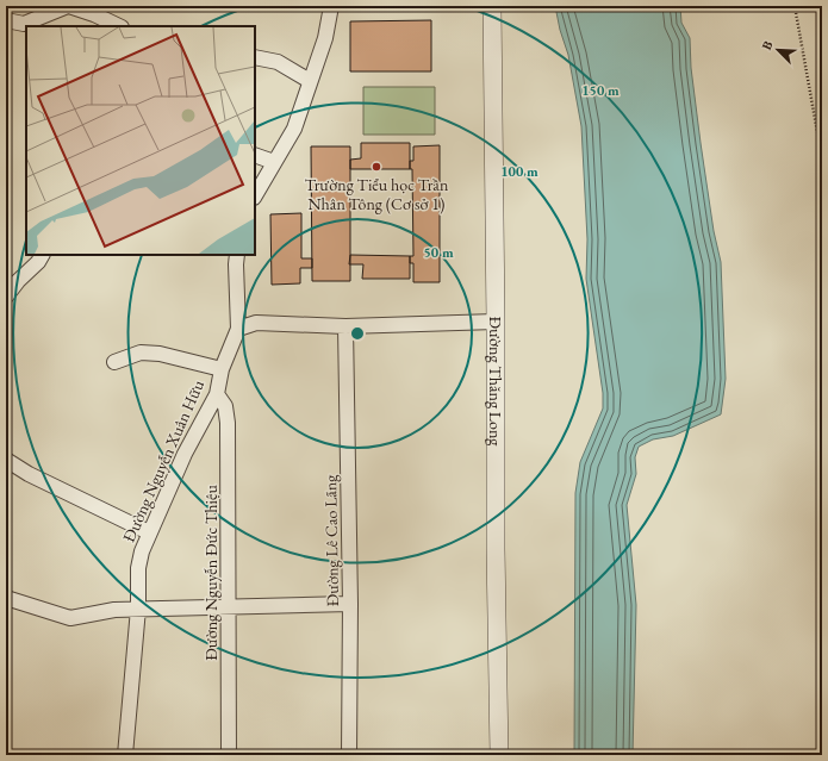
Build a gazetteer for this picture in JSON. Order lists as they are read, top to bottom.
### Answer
{
  "streets": {
    "street": [
      "Đường Thăng Long",
      "Đường Nguyễn Xuân Hữu",
      "Đường Lê Cao Lãng",
      "Đường Nguyễn Đức Thiệu"
    ]
  },
  "crossings": [
    ["Đường Nguyễn Xuân Hữu", "Đường Nguyễn Đức Thiệu"]
  ],
  "places": ["Trường Tiểu học Trần Nhân Tông (Cơ sở 1)"],
  "north": "top left",
  "rings": ["150 m", "100 m", "50 m"]
}
